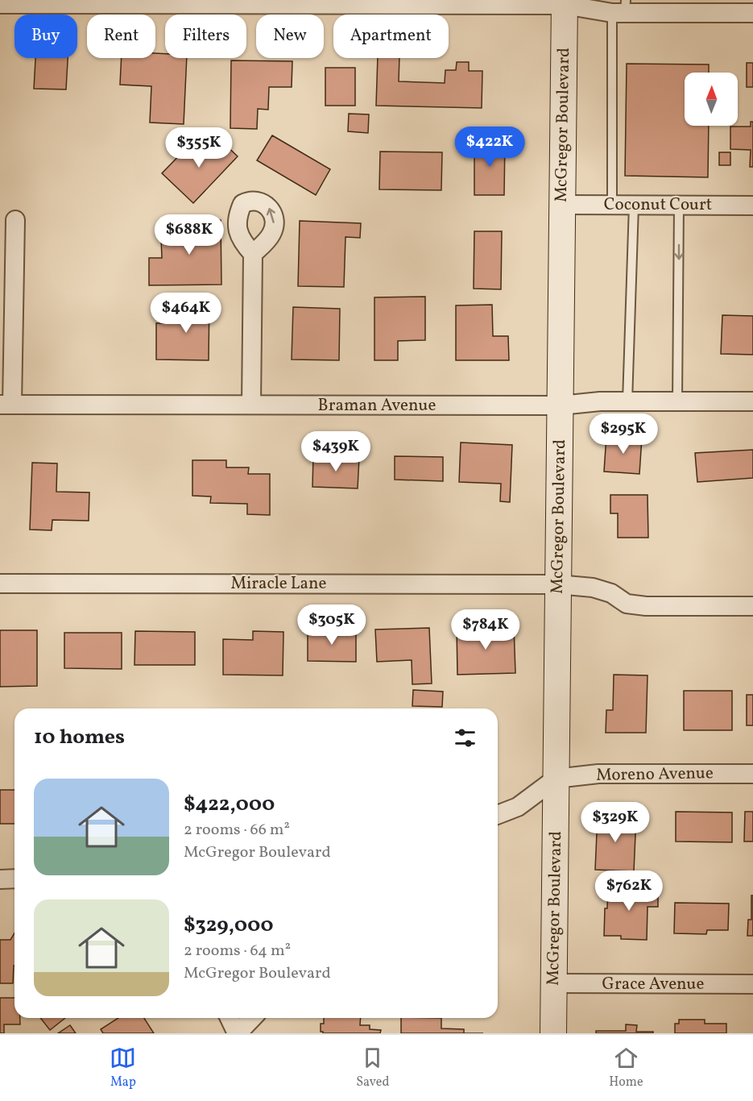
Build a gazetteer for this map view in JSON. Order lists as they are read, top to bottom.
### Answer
{
  "streets": {
    "main road": ["McGregor Boulevard"],
    "street": [
      "Coconut Court",
      "Braman Avenue",
      "Miracle Lane",
      "Moreno Avenue",
      "Grace Avenue"
    ]
  },
  "crossings": [
    ["McGregor Boulevard", "Coconut Court"],
    ["McGregor Boulevard", "Braman Avenue"],
    ["McGregor Boulevard", "Miracle Lane"],
    ["McGregor Boulevard", "Moreno Avenue"],
    ["McGregor Boulevard", "Grace Avenue"]
  ],
  "north": "top",
  "page": {
    "chip": [
      "Buy",
      "Rent",
      "Filters",
      "New",
      "Apartment"
    ],
    "price": [
      "$422K",
      "$355K",
      "$688K",
      "$464K",
      "$295K",
      "$439K",
      "$305K",
      "$784K",
      "$329K",
      "$762K"
    ],
    "heading": "10 homes",
    "list": [
      {
        "name": "$422,000",
        "note": "2 rooms · 66 m² · McGregor Boulevard"
      },
      {
        "name": "$329,000",
        "note": "2 rooms · 64 m² · McGregor Boulevard"
      }
    ],
    "tabs": ["Map", "Saved", "Home"]
  }
}
